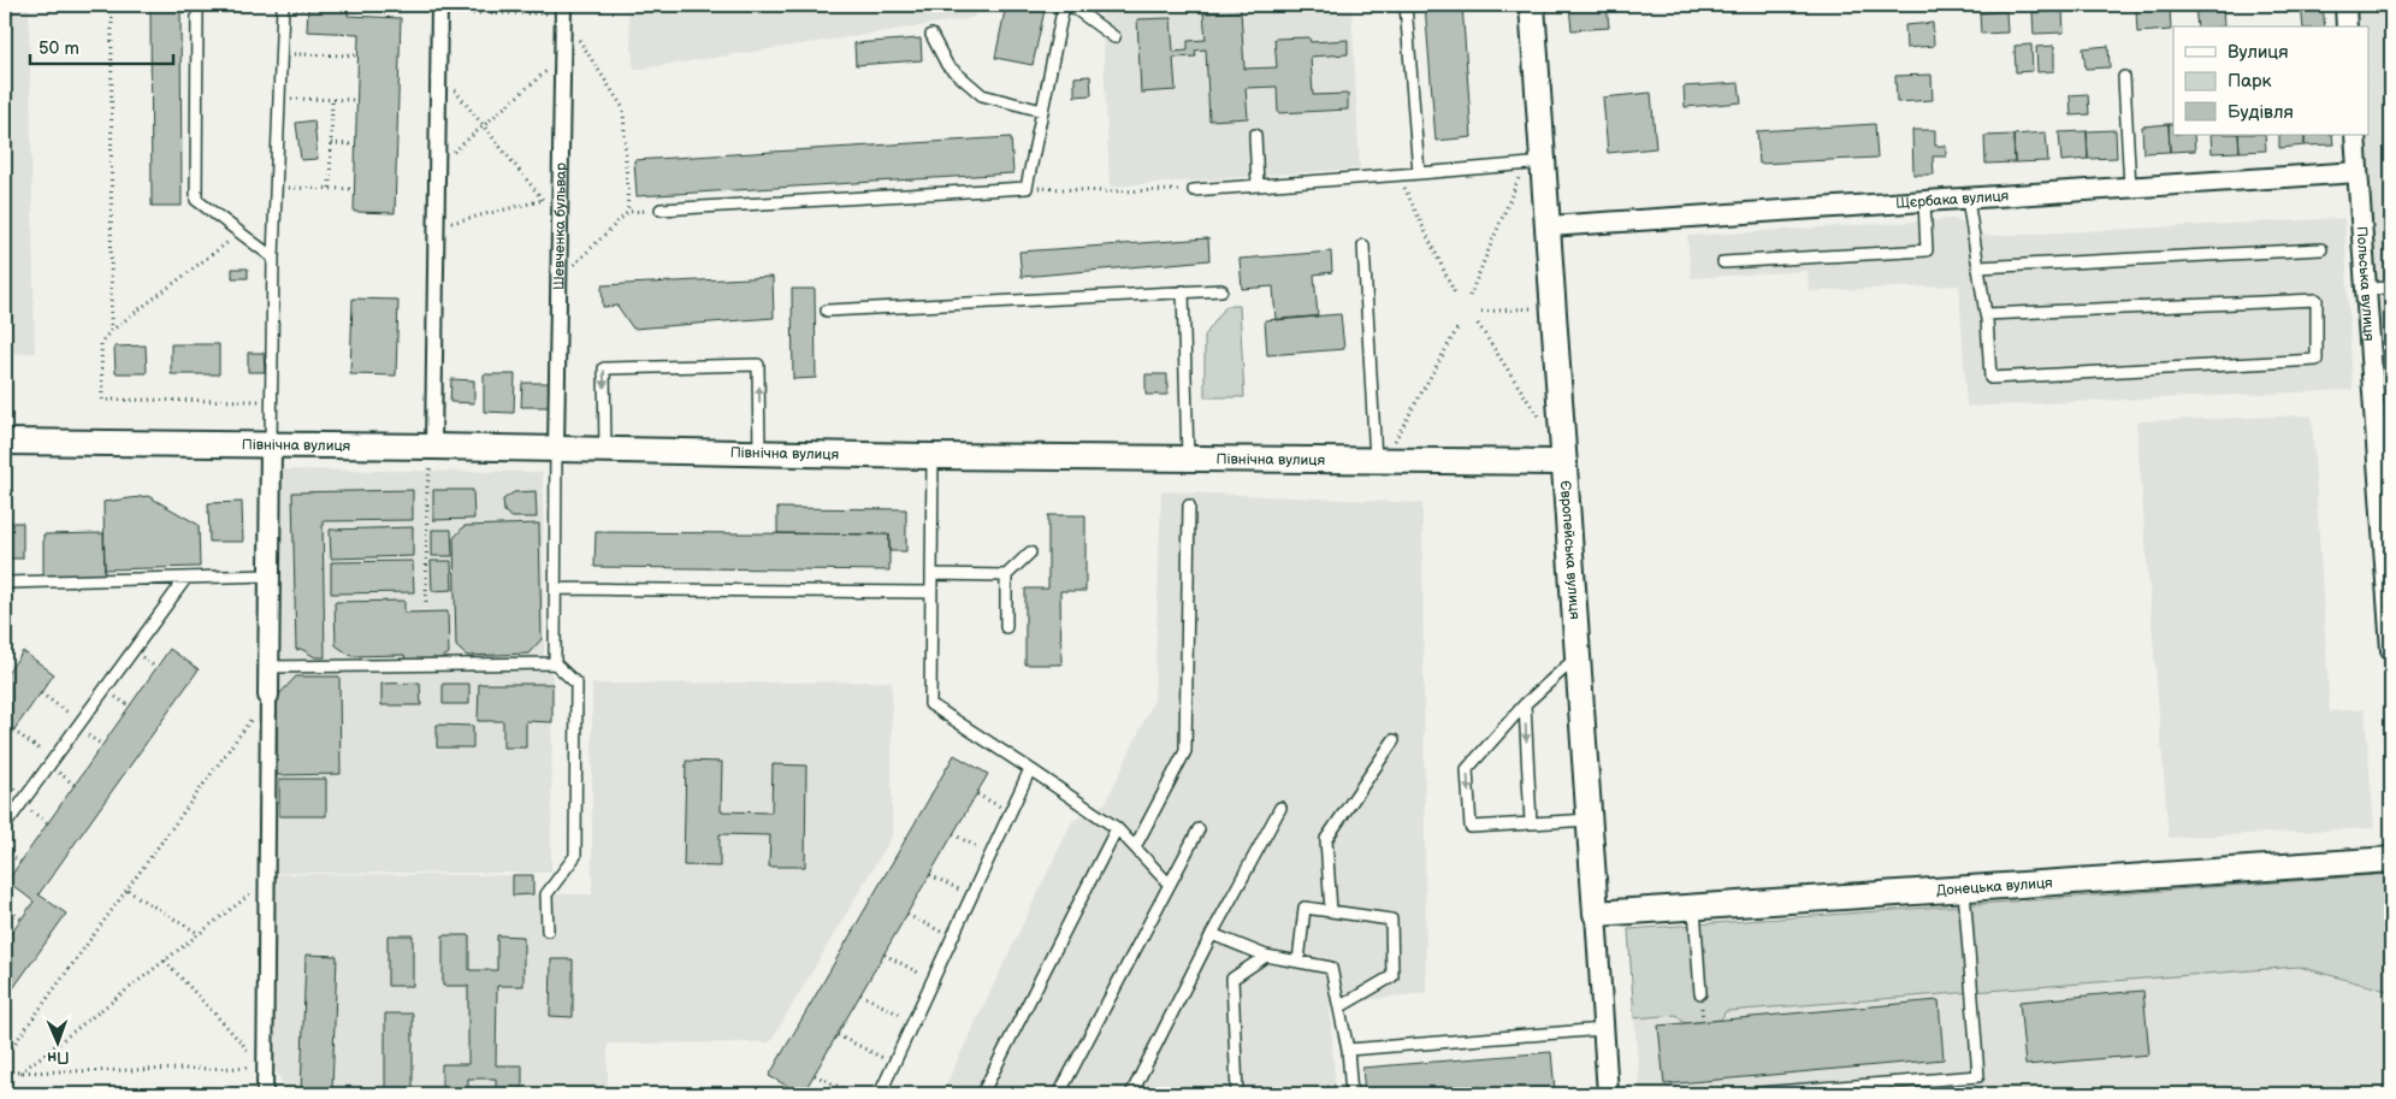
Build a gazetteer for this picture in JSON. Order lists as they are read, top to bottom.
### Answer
{
  "streets": {
    "street": [
      "Щєрбака вулиця",
      "Шевченка бульвар",
      "Польська вулиця",
      "Північна вулиця",
      "Європейська вулиця",
      "Донецька вулиця"
    ]
  },
  "crossings": [
    ["Щєрбака вулиця", "Польська вулиця"],
    ["Щєрбака вулиця", "Європейська вулиця"],
    ["Шевченка бульвар", "Північна вулиця"],
    ["Північна вулиця", "Європейська вулиця"],
    ["Європейська вулиця", "Донецька вулиця"]
  ],
  "legend": ["Вулиця", "Парк", "Будівля"],
  "scale_bar": "50 m",
  "north": "bottom"
}
